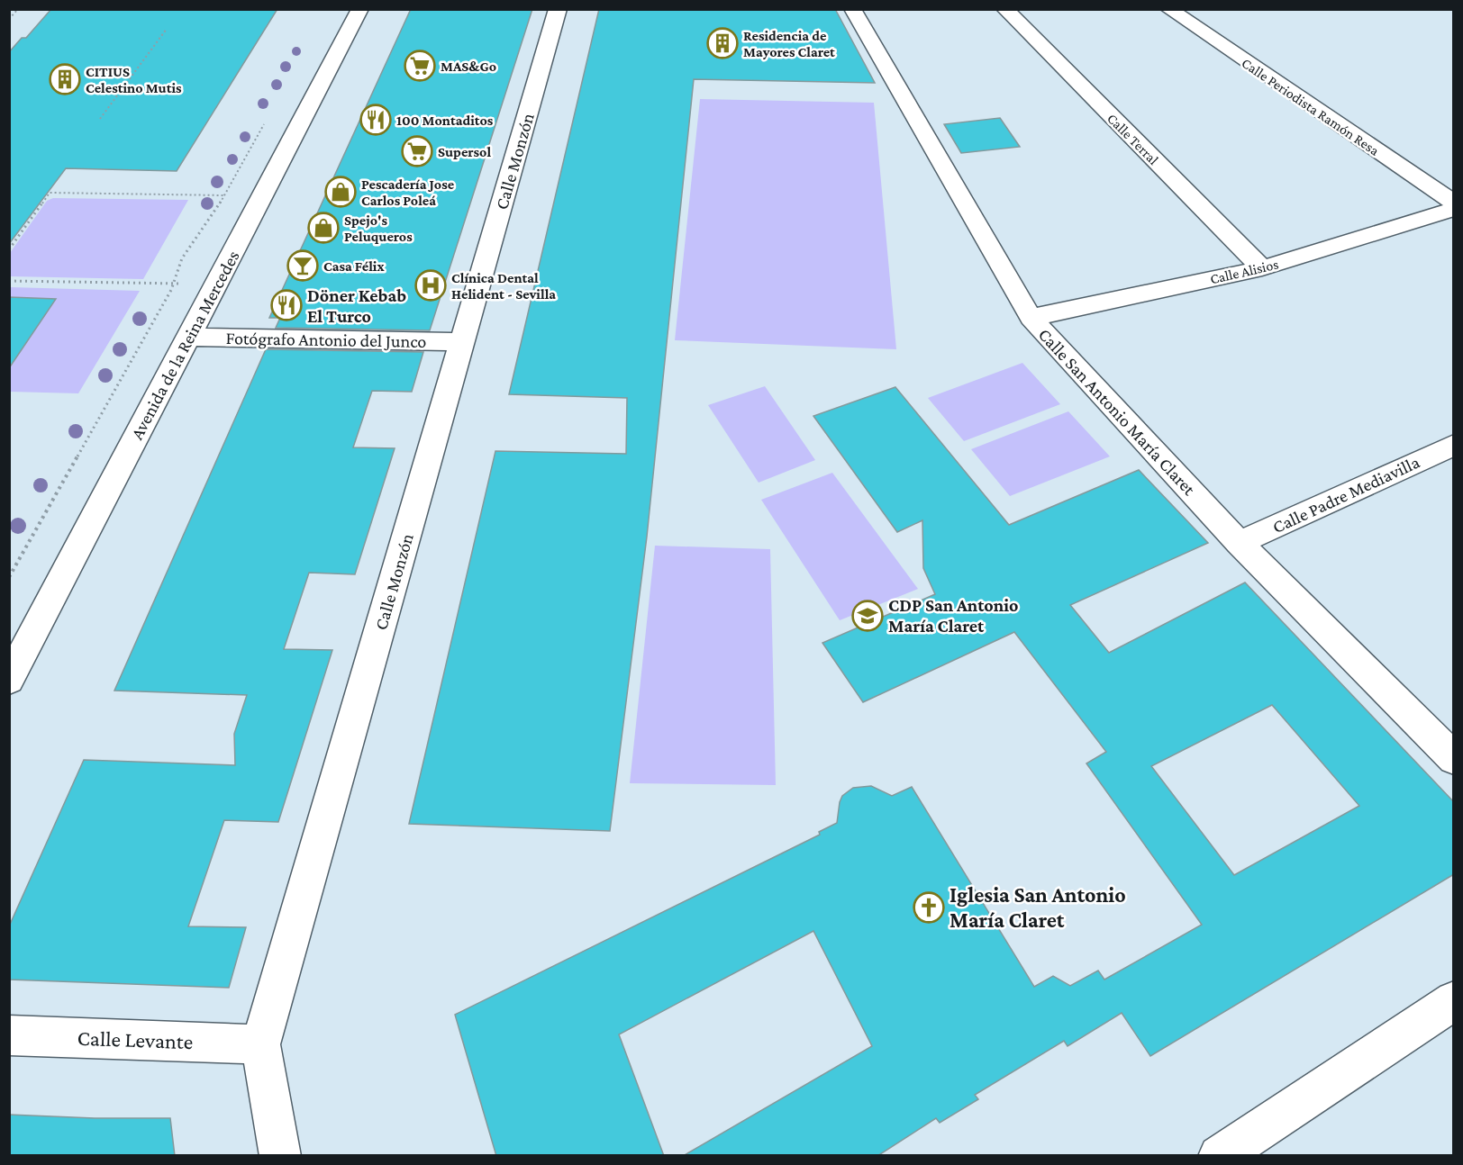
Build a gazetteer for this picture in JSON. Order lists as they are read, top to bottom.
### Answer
{
  "streets": {
    "street": [
      "Calle Periodista Ramón Resa",
      "Calle Terral",
      "Calle Monzón",
      "Calle Alisios",
      "Fotógrafo Antonio del Junco",
      "Avenida de la Reina Mercedes",
      "Calle San Antonio María Claret",
      "Calle Padre Mediavilla",
      "Calle Levante"
    ]
  },
  "crossings": [
    ["Calle Terral", "Calle Alisios"],
    ["Calle Monzón", "Fotógrafo Antonio del Junco"],
    ["Calle Monzón", "Calle Levante"],
    ["Calle Alisios", "Calle San Antonio María Claret"],
    ["Fotógrafo Antonio del Junco", "Avenida de la Reina Mercedes"],
    ["Calle San Antonio María Claret", "Calle Padre Mediavilla"]
  ],
  "places": {
    "building": ["Residencia de Mayores Claret", "CITIUS Celestino Mutis"],
    "supermarket": ["MAS&Go", "Supersol"],
    "restaurant": ["100 Montaditos", "Döner Kebab El Turco"],
    "shop": ["Pescadería Jose Carlos Poleá", "Spejo's Peluqueros"],
    "bar": ["Casa Félix"],
    "hospital": ["Clínica Dental Helident - Sevilla"],
    "school or university": ["CDP San Antonio María Claret"],
    "church": ["Iglesia San Antonio María Claret"]
  }
}
